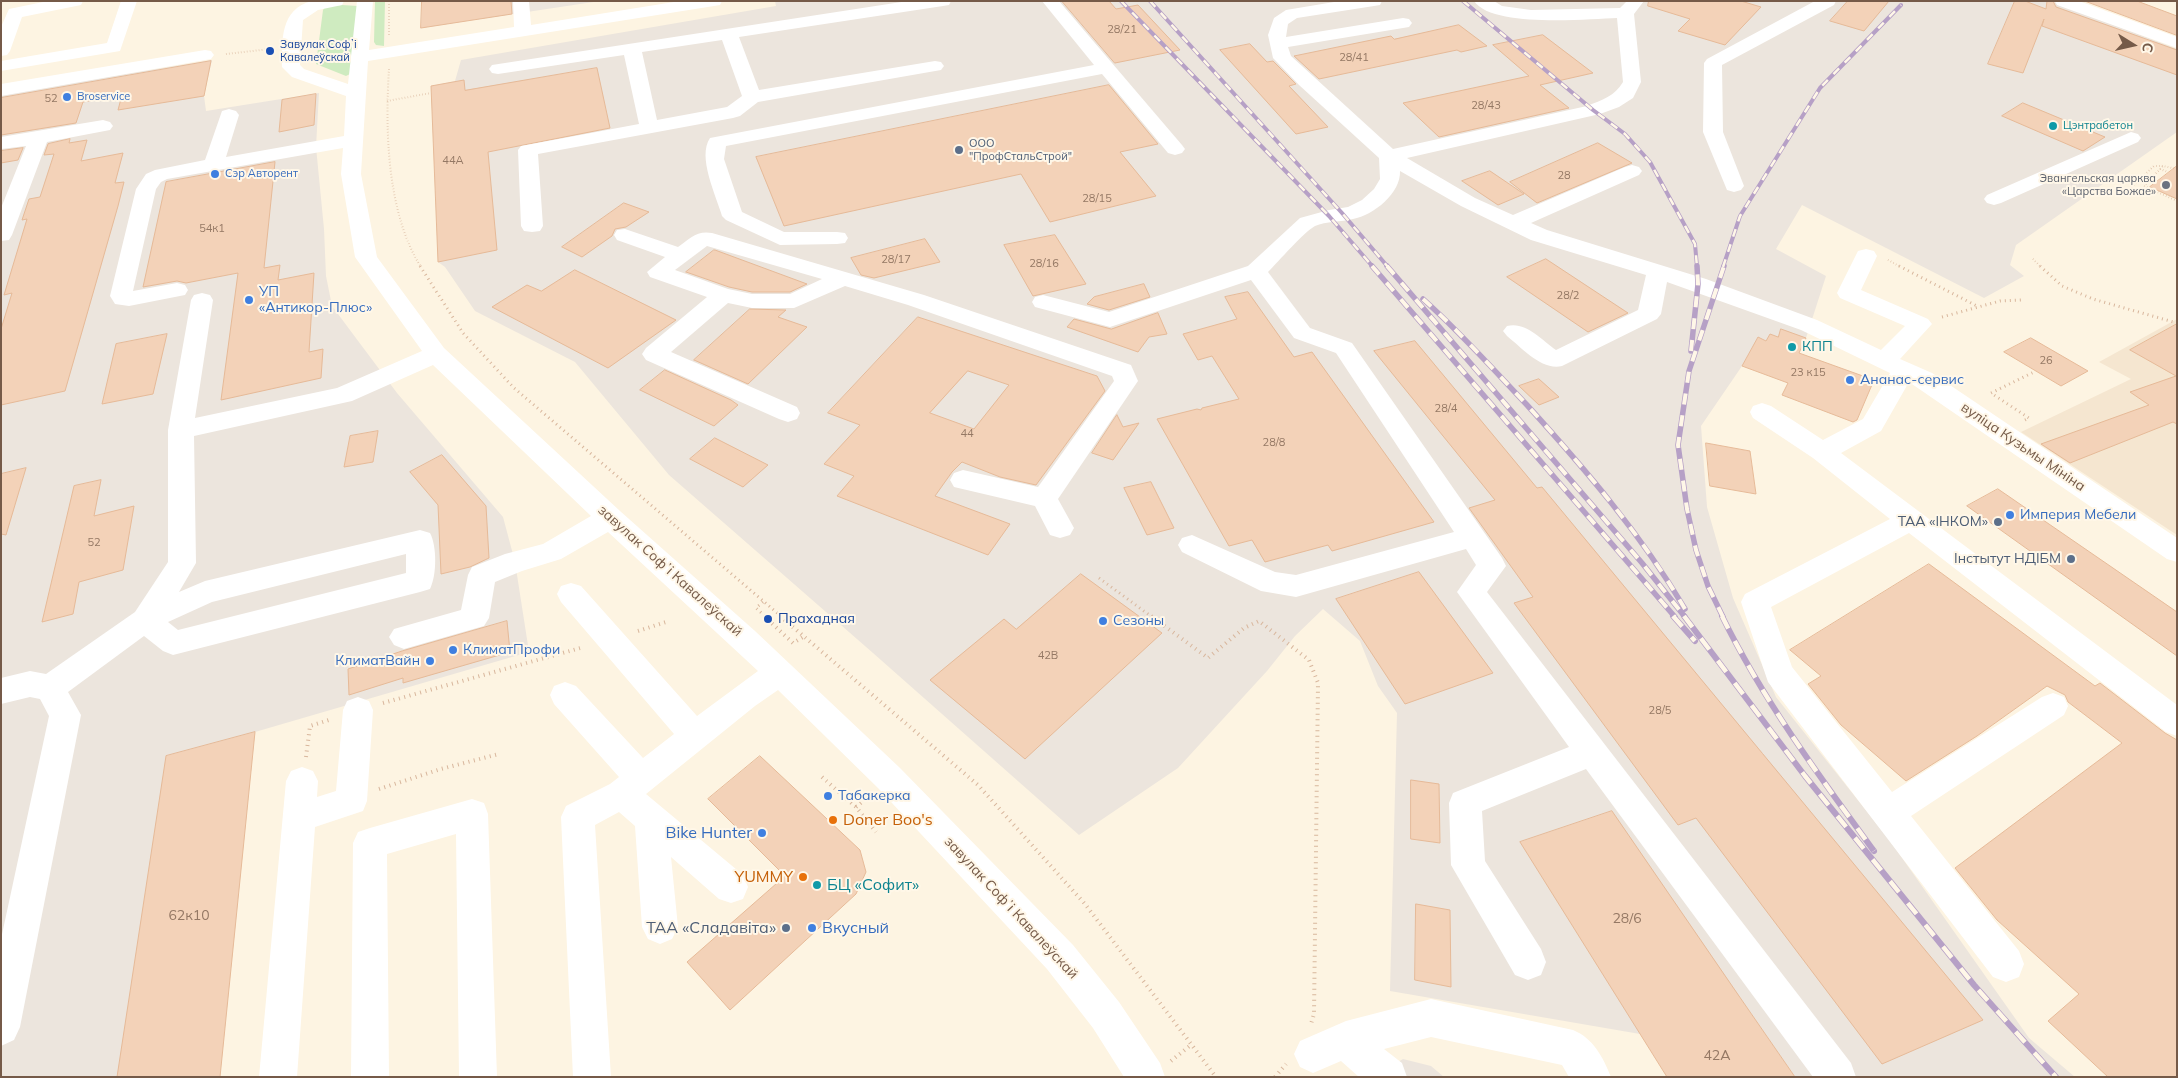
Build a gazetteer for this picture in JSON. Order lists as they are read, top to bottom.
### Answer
{
  "streets": {
    "street": ["вуліца Кузьмы Мініна", "завулак Софʼі Кавалеўскай"]
  },
  "places": [
    "Завулак Софʼі Кавалеўскай",
    "Broservice",
    "Цэнтрабетон",
    "ООО \"ПрофСтальСтрой\"",
    "Сэр Авторент",
    "Эвангельская царква «Царства Божае»",
    "УП «Антикор-Плюс»",
    "КПП",
    "Ананас-сервис",
    "Империя Мебели",
    "ТАА «ІНКОМ»",
    "Інстытут НДІБМ",
    "Прахадная",
    "Сезоны",
    "КлиматПрофи",
    "КлиматВайн",
    "Табакерка",
    "Doner Boo's",
    "Bike Hunter",
    "YUMMY",
    "БЦ «Софит»",
    "ТАА «Сладавіта»",
    "Вкусный"
  ],
  "house_numbers": [
    "28/21",
    "28/41",
    "52",
    "28/43",
    "44А",
    "28",
    "28/15",
    "54к1",
    "28/17",
    "28/16",
    "28/2",
    "26",
    "23 к15",
    "28/4",
    "44",
    "28/8",
    "52",
    "42В",
    "28/5",
    "62к10",
    "28/6",
    "42А"
  ],
  "north": "right"
}
